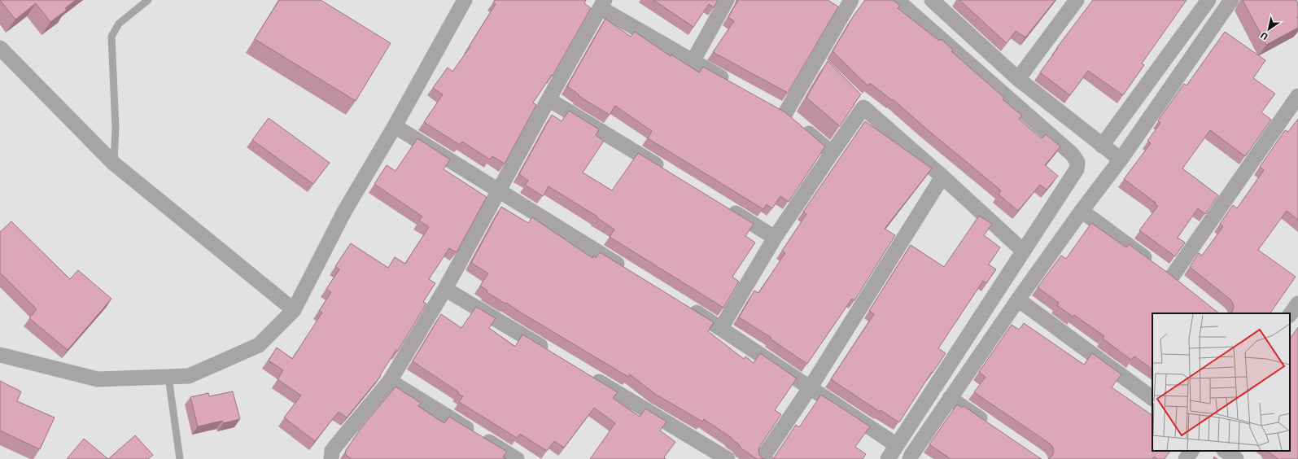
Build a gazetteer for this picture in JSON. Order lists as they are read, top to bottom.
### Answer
{
  "north": "bottom left"
}
